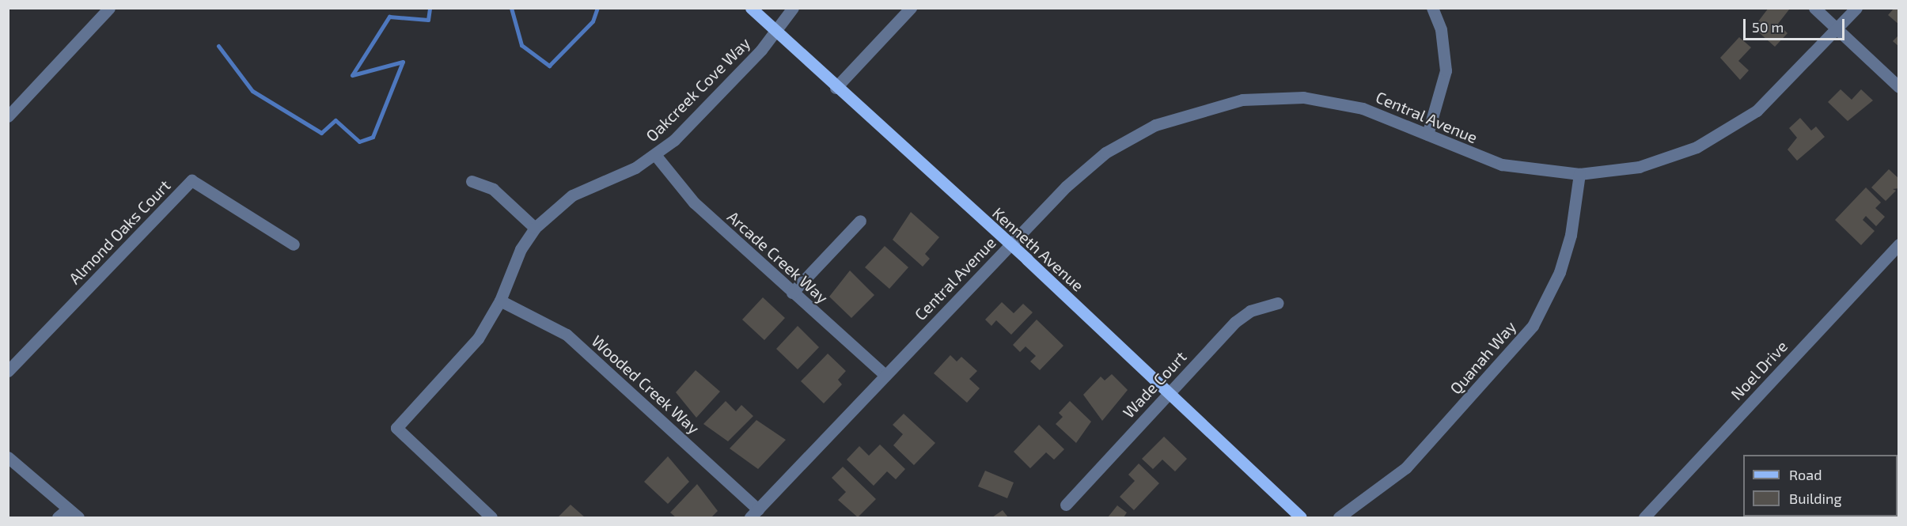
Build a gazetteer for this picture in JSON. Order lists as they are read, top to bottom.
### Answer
{
  "streets": {
    "main road": ["Kenneth Avenue"],
    "street": [
      "Oakcreek Cove Way",
      "Central Avenue",
      "Almond Oaks Court",
      "Arcade Creek Way",
      "Quanah Way",
      "Noel Drive",
      "Wooded Creek Way",
      "Wade Court"
    ]
  },
  "crossings": [
    ["Oakcreek Cove Way", "Kenneth Avenue"],
    ["Oakcreek Cove Way", "Arcade Creek Way"],
    ["Oakcreek Cove Way", "Wooded Creek Way"],
    ["Central Avenue", "Kenneth Avenue"],
    ["Central Avenue", "Arcade Creek Way"],
    ["Central Avenue", "Quanah Way"],
    ["Central Avenue", "Wooded Creek Way"],
    ["Kenneth Avenue", "Wade Court"]
  ],
  "legend": ["Road", "Building"],
  "scale_bar": "50 m"
}
